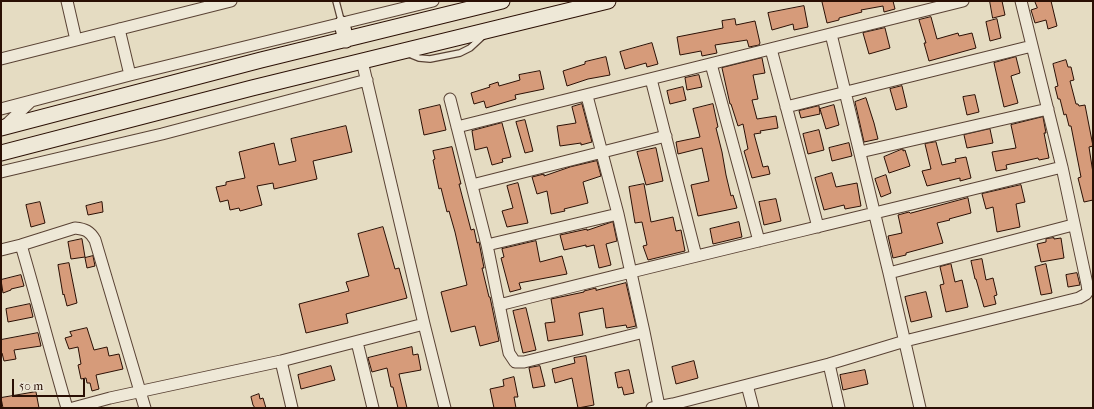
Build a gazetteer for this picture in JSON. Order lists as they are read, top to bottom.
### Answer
{
  "scale_bar": "50 m"
}
